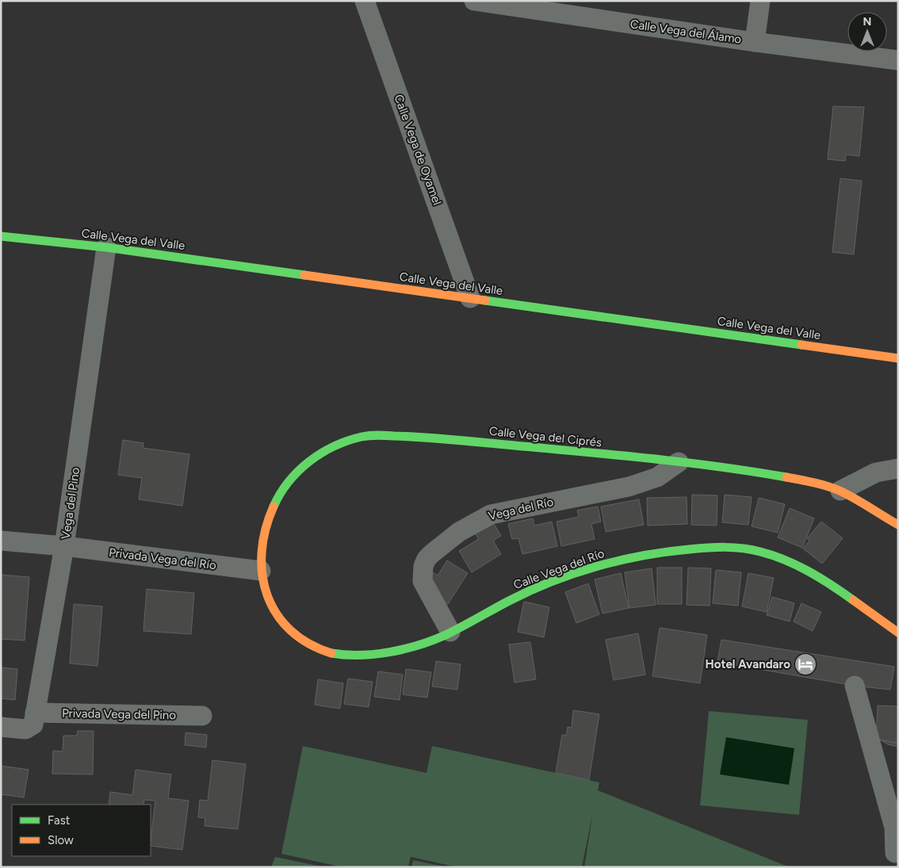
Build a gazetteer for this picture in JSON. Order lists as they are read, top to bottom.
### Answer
{
  "streets": {
    "street": [
      "Calle Vega del Álamo",
      "Calle Vega de Oyamel",
      "Calle Vega del Valle",
      "Calle Vega del Ciprés",
      "Vega del Pino",
      "Vega del Río",
      "Privada Vega del Río",
      "Calle Vega del Río",
      "Privada Vega del Pino"
    ]
  },
  "crossings": [
    ["Calle Vega de Oyamel", "Calle Vega del Valle"],
    ["Calle Vega del Valle", "Vega del Pino"],
    ["Calle Vega del Ciprés", "Vega del Río"],
    ["Calle Vega del Ciprés", "Privada Vega del Río"],
    ["Calle Vega del Ciprés", "Calle Vega del Río"],
    ["Vega del Pino", "Privada Vega del Río"],
    ["Vega del Pino", "Privada Vega del Pino"],
    ["Vega del Río", "Calle Vega del Río"],
    ["Privada Vega del Río", "Calle Vega del Río"]
  ],
  "places": {
    "hotel": ["Hotel Avandaro"]
  },
  "legend": ["Fast", "Slow"],
  "north": "top"
}
